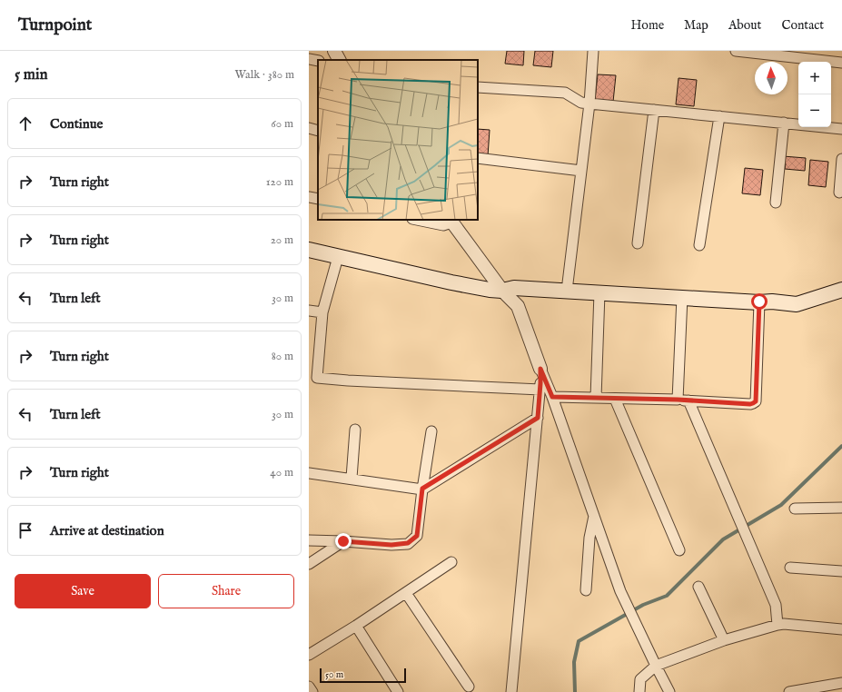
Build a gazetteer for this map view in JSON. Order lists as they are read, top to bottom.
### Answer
{
  "scale_bar": "50 m",
  "north": "top",
  "page": {
    "header": "Turnpoint",
    "nav": [
      "Home",
      "Map",
      "About",
      "Contact"
    ],
    "heading": ["5 min", "Walk · 380 m"],
    "map_buttons": ["+", "−"],
    "list": [
      ["Continue", "60 m"],
      ["Turn right", "120 m"],
      ["Turn right", "20 m"],
      ["Turn left", "30 m"],
      ["Turn right", "80 m"],
      ["Turn left", "30 m"],
      ["Turn right", "40 m"],
      "Arrive at destination"
    ],
    "buttons": ["Save", "Share"],
    "scale": "50 m"
  }
}
